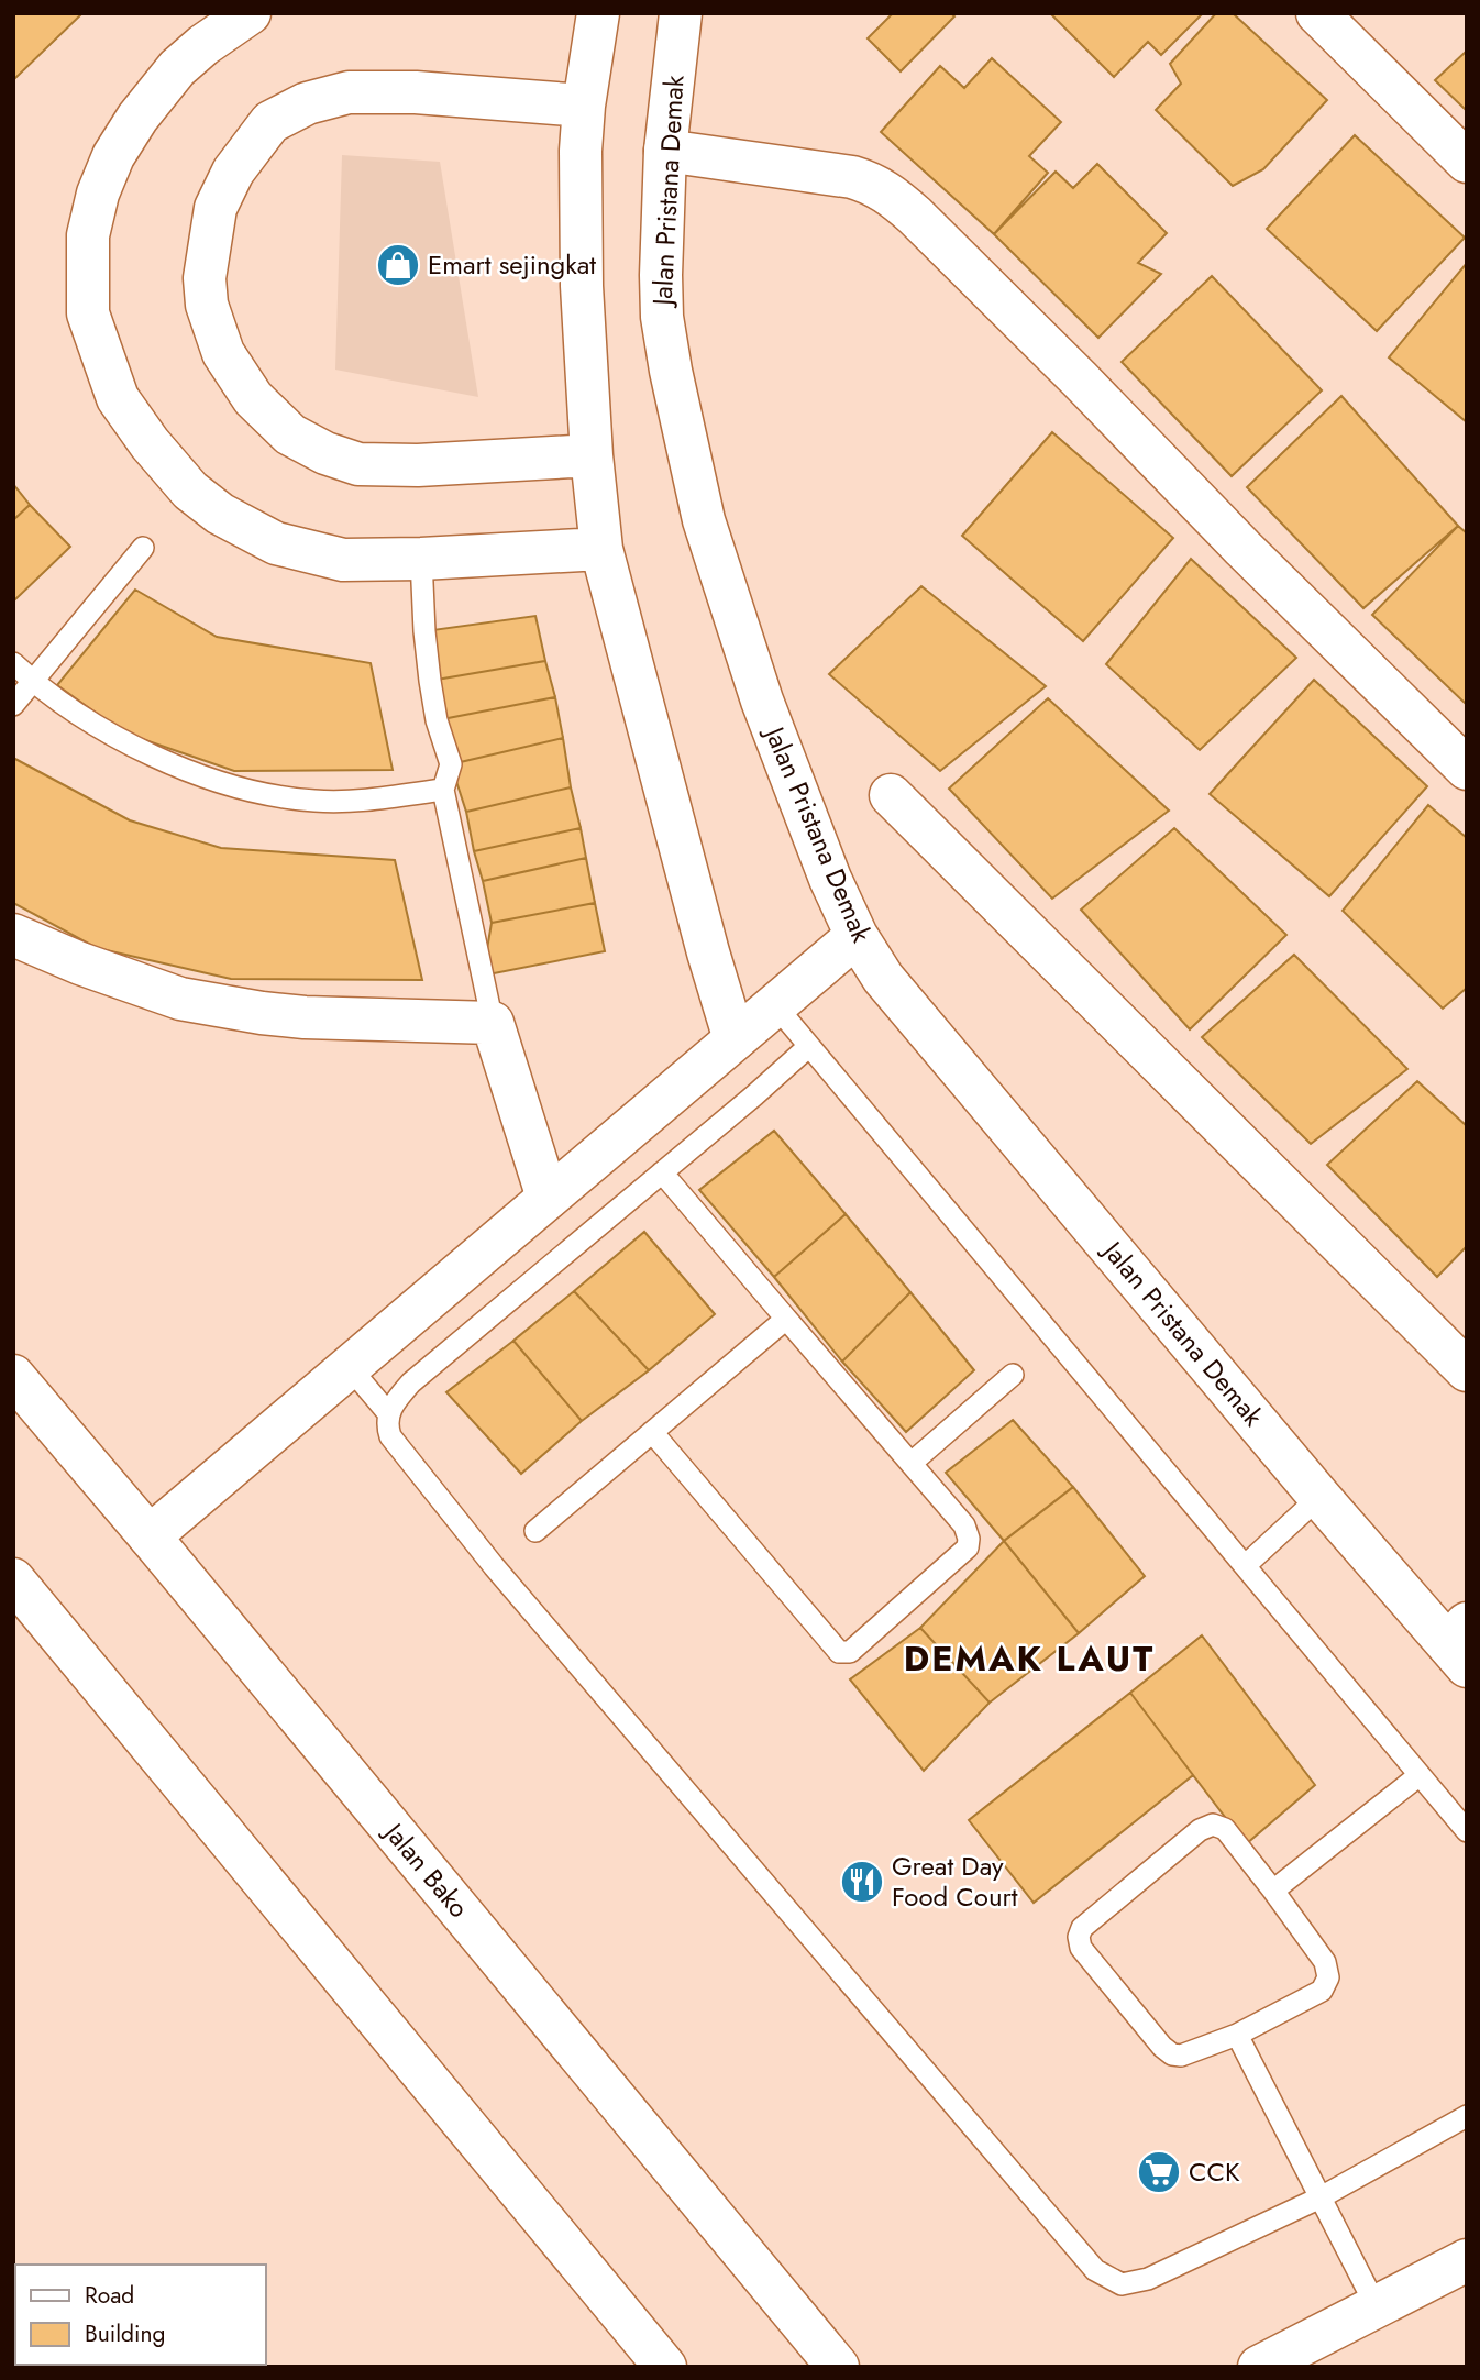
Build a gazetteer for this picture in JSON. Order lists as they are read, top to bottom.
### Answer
{
  "streets": {
    "street": ["Jalan Pristana Demak", "Jalan Bako"]
  },
  "districts": ["DEMAK LAUT"],
  "places": {
    "shop": ["Emart sejingkat"],
    "restaurant": ["Great Day Food Court"],
    "supermarket": ["CCK"]
  },
  "legend": ["Road", "Building"]
}
